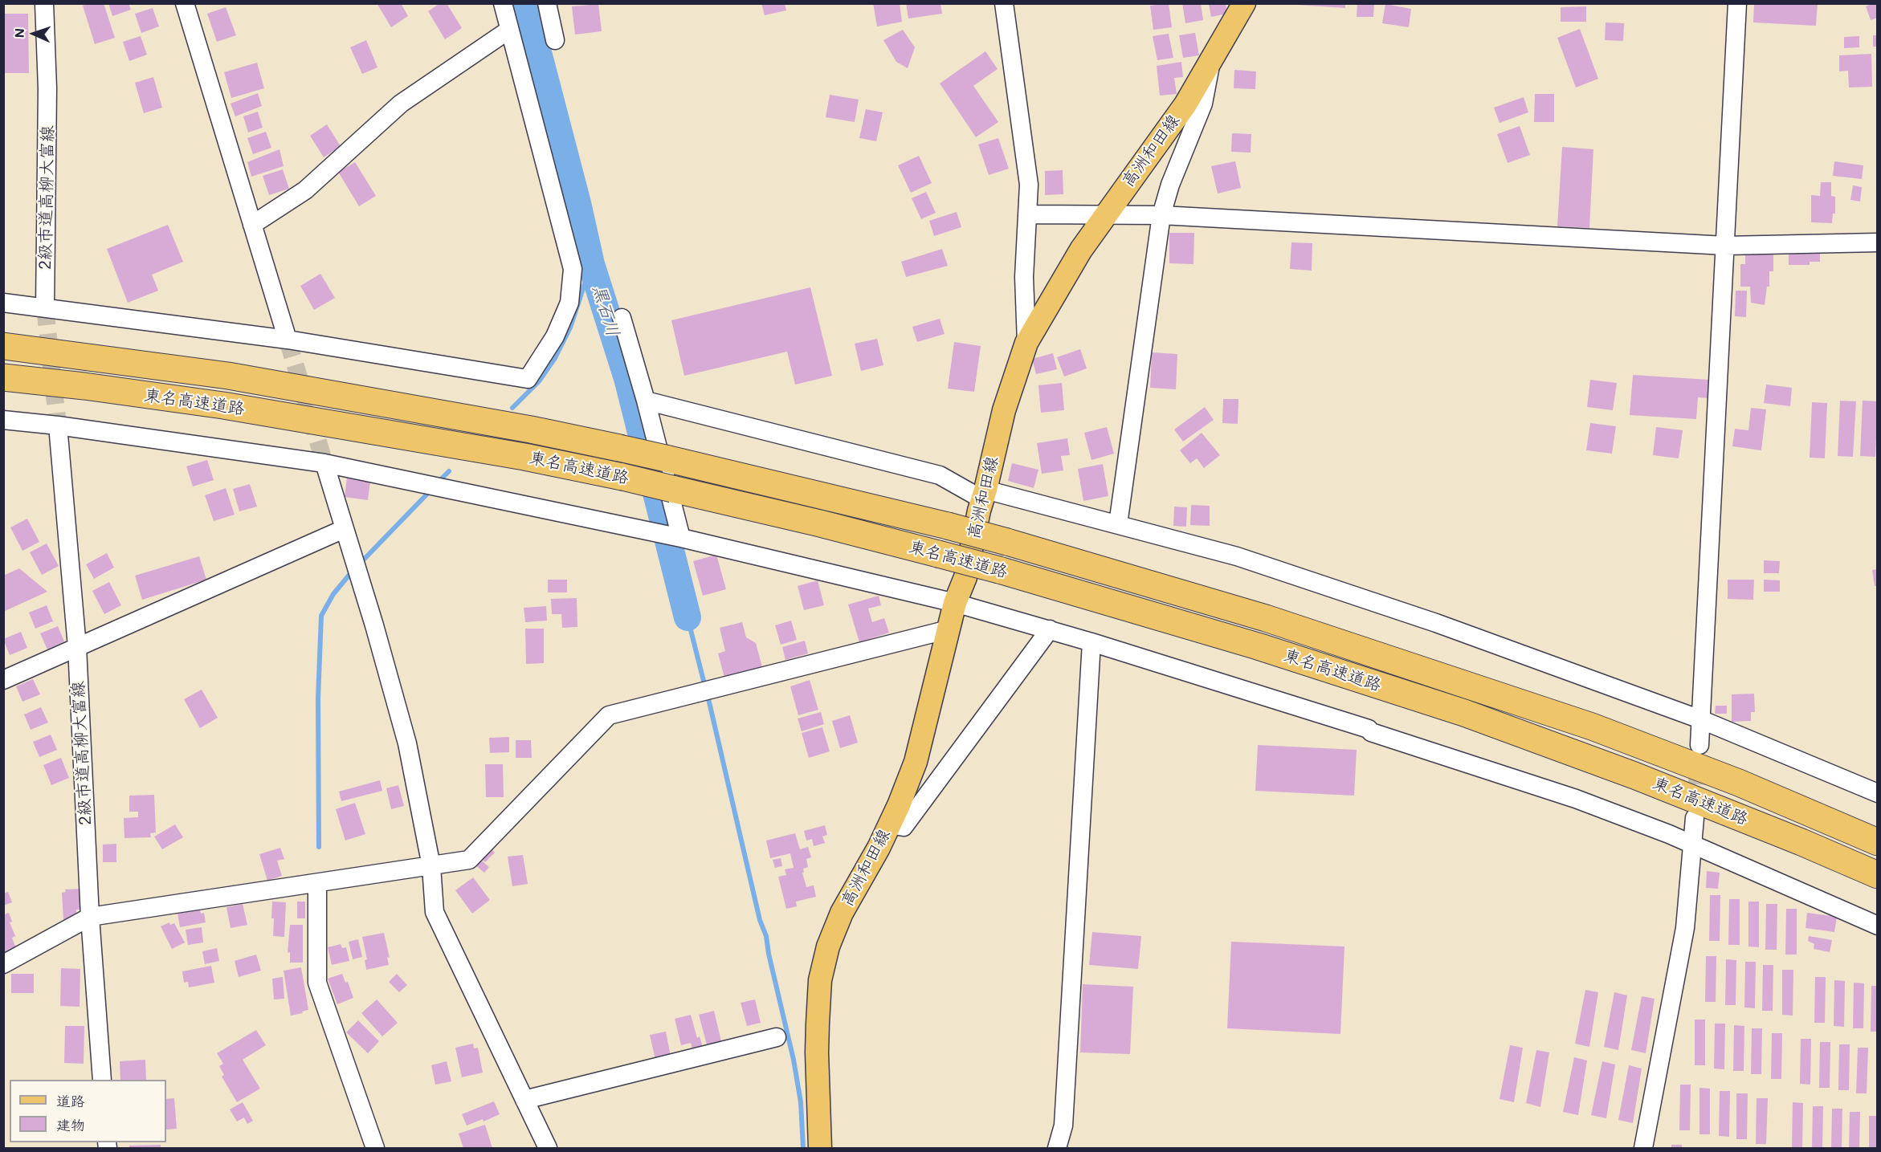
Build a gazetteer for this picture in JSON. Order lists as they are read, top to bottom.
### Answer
{
  "streets": {
    "highway": ["東名高速道路"],
    "main road": ["高洲和田線"],
    "street": ["2級市道高柳大富線"]
  },
  "water": ["黒石川"],
  "legend": ["道路", "建物"],
  "north": "left"
}
